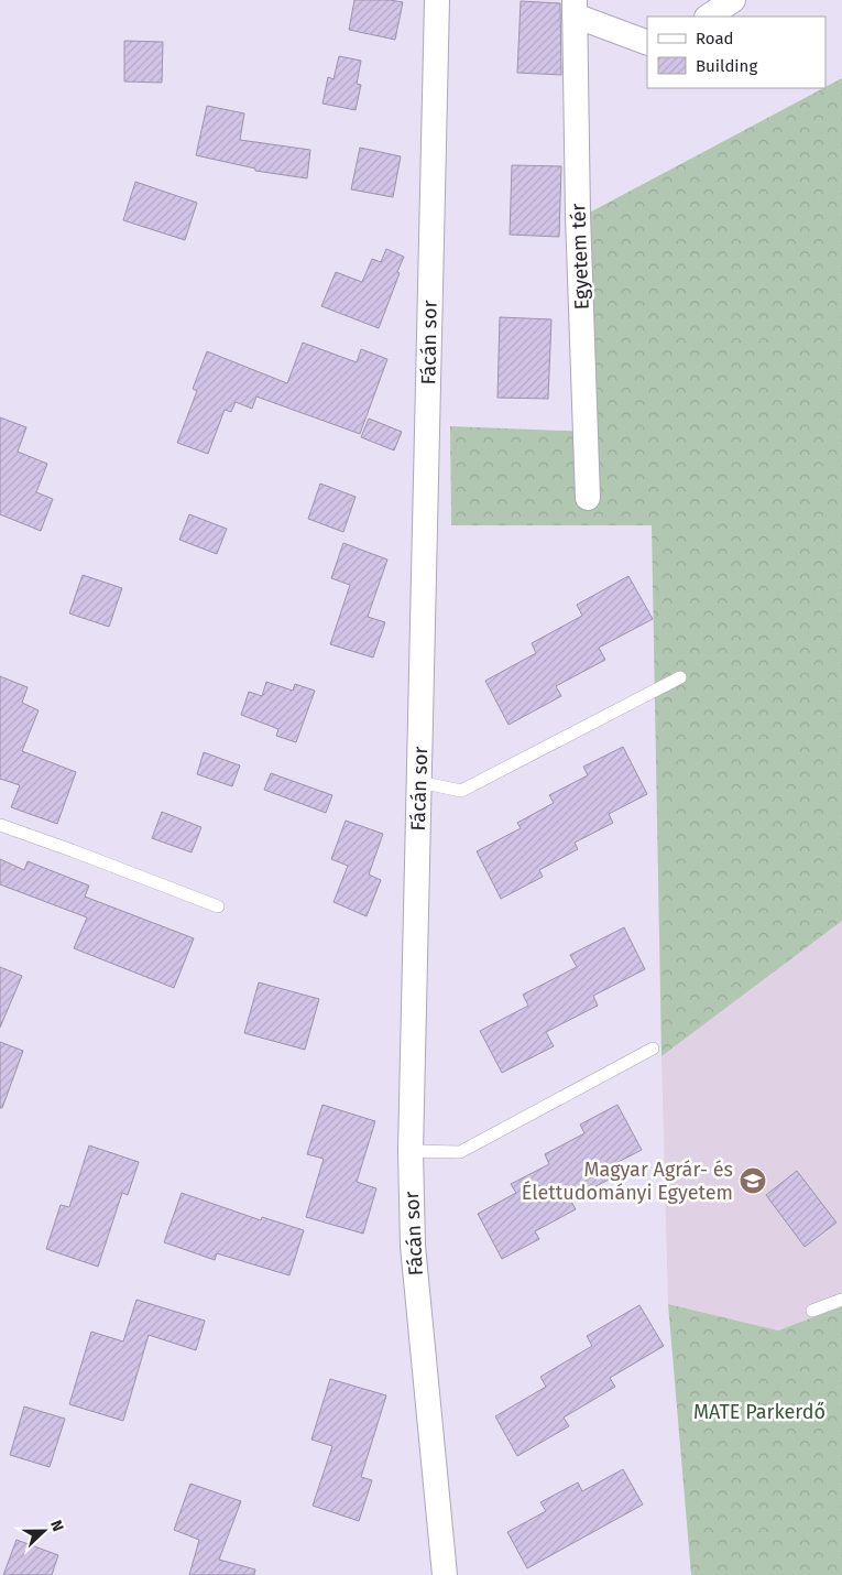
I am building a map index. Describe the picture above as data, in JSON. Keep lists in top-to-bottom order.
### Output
{
  "streets": {
    "street": ["Egyetem tér", "Fácán sor"]
  },
  "parks": ["MATE Parkerdő"],
  "places": {
    "school or university": ["Magyar Agrár- és Élettudományi Egyetem"]
  },
  "legend": ["Road", "Building"],
  "north": "right"
}
